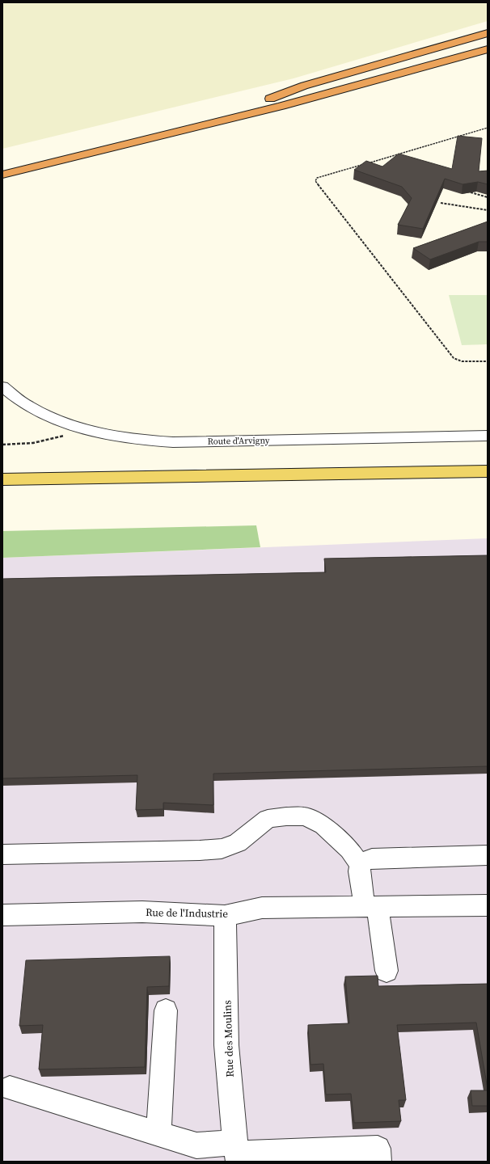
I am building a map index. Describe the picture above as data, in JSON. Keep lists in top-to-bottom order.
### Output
{
  "streets": {
    "street": ["Route d'Arvigny", "Rue de l'Industrie", "Rue des Moulins"]
  },
  "crossings": [
    ["Rue de l'Industrie", "Rue des Moulins"]
  ]
}
